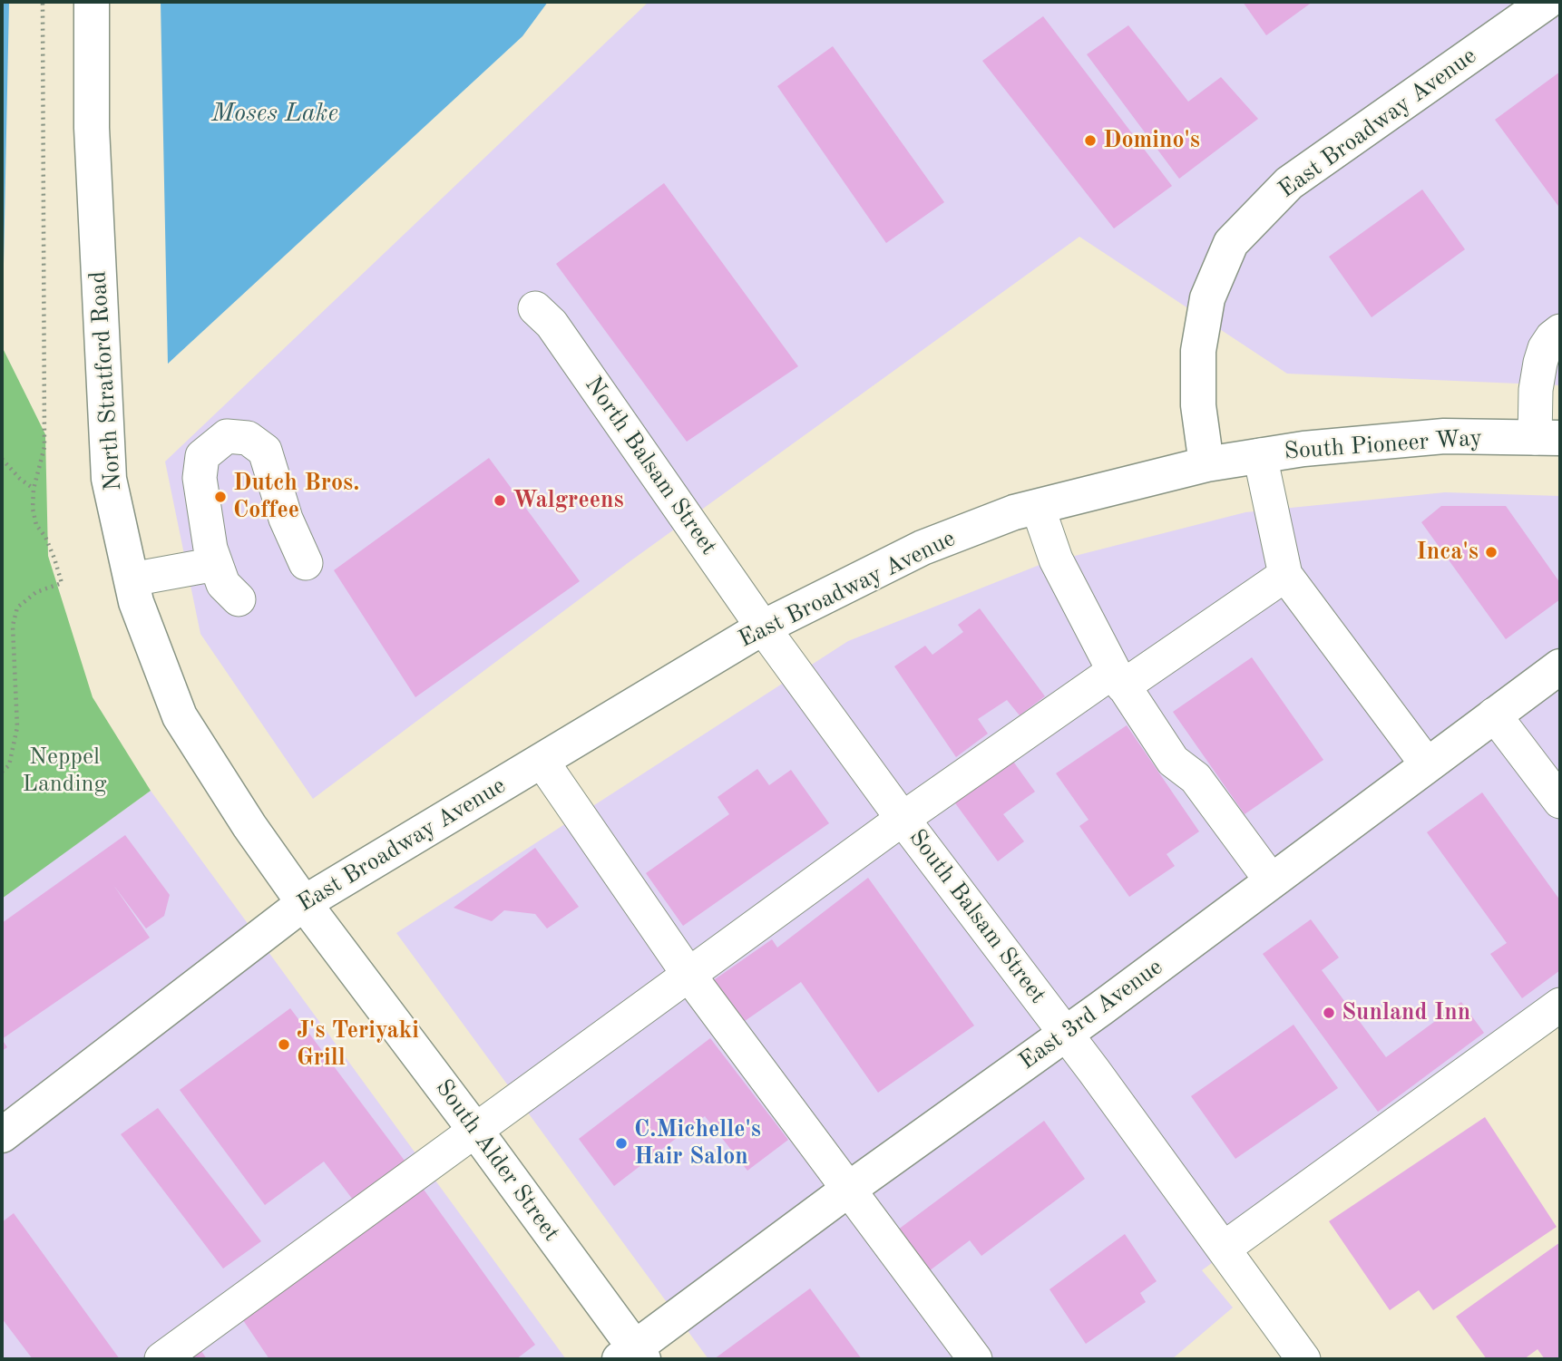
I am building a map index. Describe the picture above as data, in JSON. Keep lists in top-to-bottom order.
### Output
{
  "streets": {
    "main road": [
      "East Broadway Avenue",
      "North Stratford Road",
      "South Pioneer Way",
      "East 3rd Avenue",
      "South Alder Street"
    ],
    "street": ["North Balsam Street", "South Balsam Street"]
  },
  "crossings": [
    ["East Broadway Avenue", "North Stratford Road"],
    ["East Broadway Avenue", "South Pioneer Way"],
    ["East Broadway Avenue", "North Balsam Street"],
    ["East Broadway Avenue", "South Balsam Street"],
    ["East Broadway Avenue", "South Alder Street"],
    ["North Stratford Road", "South Alder Street"],
    ["North Balsam Street", "South Balsam Street"],
    ["South Balsam Street", "East 3rd Avenue"],
    ["East 3rd Avenue", "South Alder Street"]
  ],
  "water": ["Moses Lake"],
  "parks": ["Neppel Landing"],
  "places": [
    "Domino's",
    "Dutch Bros. Coffee",
    "Walgreens",
    "Inca's",
    "Sunland Inn",
    "J's Teriyaki Grill",
    "C.Michelle's Hair Salon"
  ]
}
